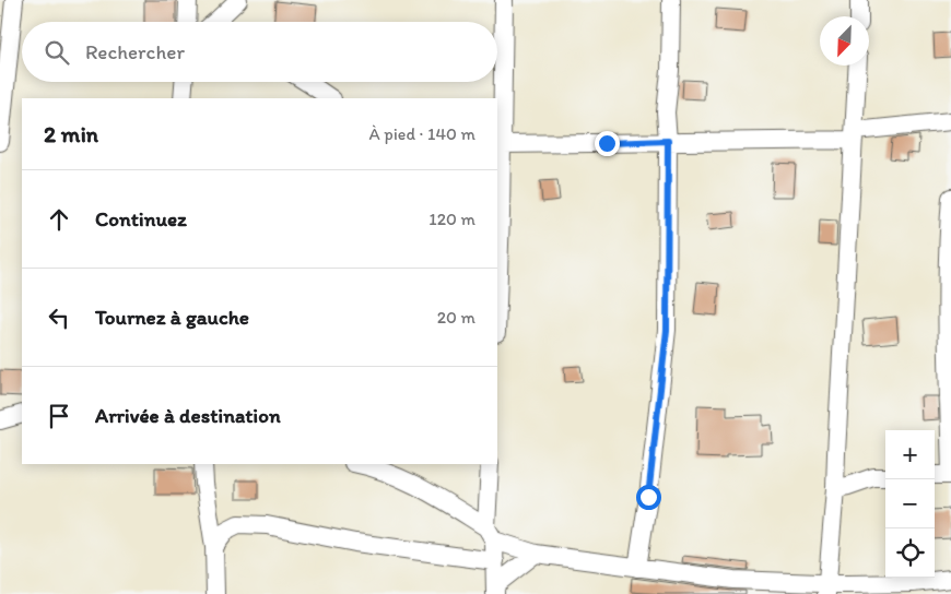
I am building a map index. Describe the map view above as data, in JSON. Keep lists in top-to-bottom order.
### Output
{
  "north": "bottom left",
  "page": {
    "search": "Rechercher",
    "heading": ["2 min", "À pied · 140 m"],
    "list": [
      ["Continuez", "120 m"],
      ["Tournez à gauche", "20 m"],
      "Arrivée à destination"
    ],
    "map_buttons": ["+", "−"]
  }
}
